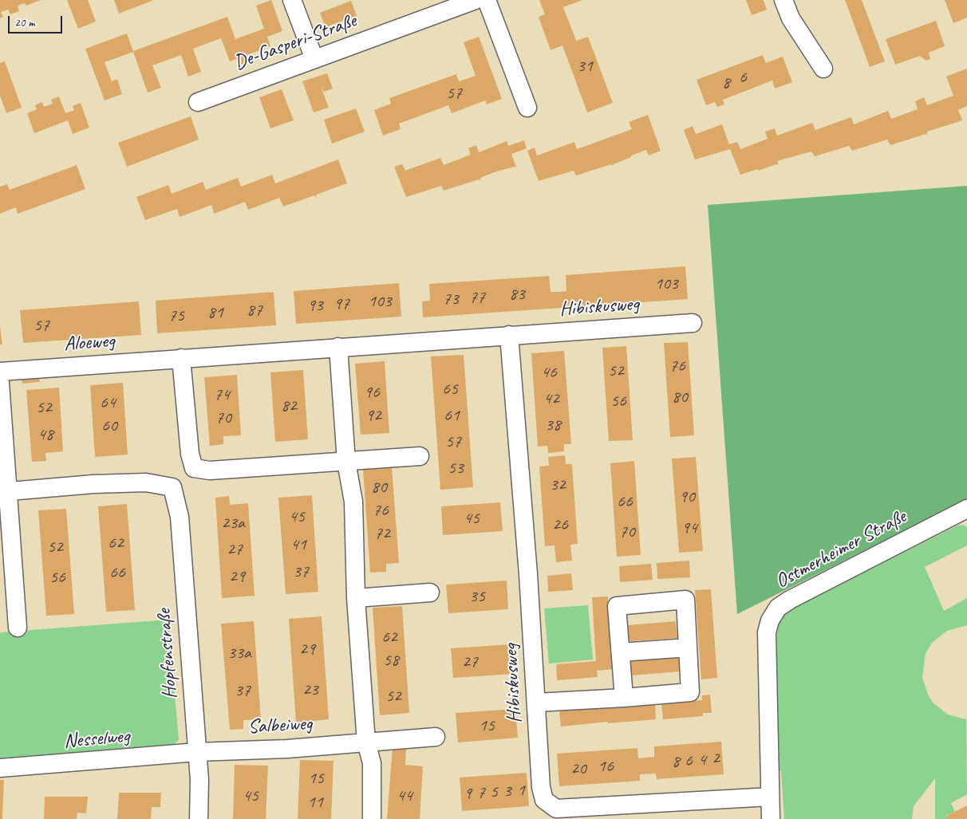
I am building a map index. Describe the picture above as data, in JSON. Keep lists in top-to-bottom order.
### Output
{
  "streets": {
    "street": [
      "De-Gasperi-Straße",
      "Hibiskusweg",
      "Aloeweg",
      "Ostmerheimer Straße",
      "Hopfenstraße",
      "Salbeiweg",
      "Nesselweg"
    ]
  },
  "crossings": [
    ["Hibiskusweg", "Aloeweg"],
    ["Hibiskusweg", "Ostmerheimer Straße"],
    ["Hopfenstraße", "Salbeiweg"],
    ["Hopfenstraße", "Nesselweg"],
    ["Salbeiweg", "Nesselweg"]
  ],
  "house_numbers": [
    "31",
    "6",
    "8",
    "57",
    "103",
    "83",
    "77",
    "73",
    "103",
    "97",
    "93",
    "87",
    "81",
    "75",
    "57",
    "76",
    "52",
    "46",
    "65",
    "96",
    "74",
    "80",
    "42",
    "56",
    "64",
    "82",
    "52",
    "92",
    "61",
    "70",
    "38",
    "60",
    "48",
    "57",
    "53",
    "32",
    "80",
    "90",
    "66",
    "76",
    "45",
    "45",
    "23a",
    "26",
    "94",
    "70",
    "72",
    "62",
    "41",
    "52",
    "27",
    "37",
    "66",
    "29",
    "56",
    "35",
    "62",
    "29",
    "33a",
    "58",
    "27",
    "23",
    "37",
    "52",
    "15",
    "2",
    "4",
    "6",
    "8",
    "16",
    "20",
    "15",
    "1",
    "3",
    "5",
    "7",
    "9",
    "45",
    "44",
    "11"
  ],
  "scale_bar": "20 m"
}
